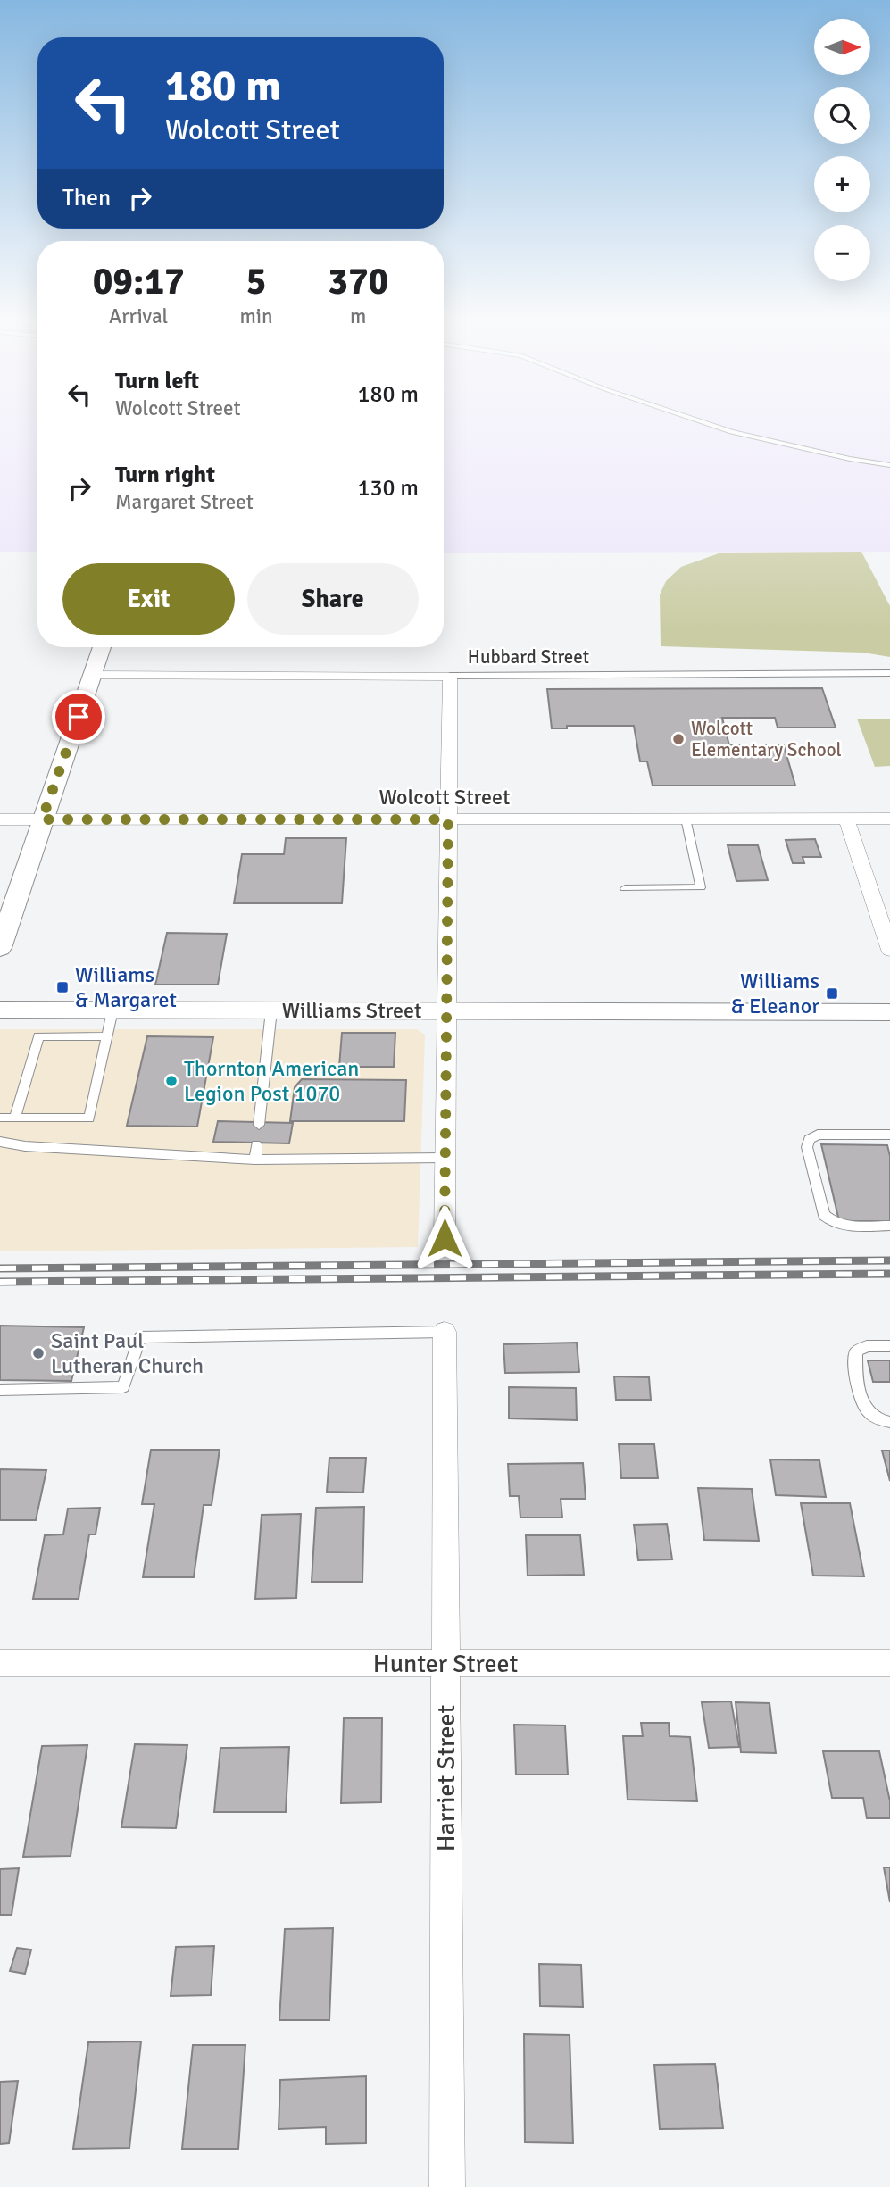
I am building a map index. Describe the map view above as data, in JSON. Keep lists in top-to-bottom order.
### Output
{
  "streets": {
    "street": [
      "Hubbard Street",
      "Wolcott Street",
      "Williams Street",
      "Hunter Street",
      "Harriet Street"
    ]
  },
  "crossings": [
    ["Hunter Street", "Harriet Street"]
  ],
  "places": {
    "other": ["Wolcott Elementary School", "Thornton American Legion Post 1070", "Saint Paul Lutheran Church"],
    "transit": ["Williams & Margaret", "Williams & Eleanor"]
  },
  "north": "right",
  "page": {
    "map_buttons": ["+", "−"],
    "turn": ["180 m", "Wolcott Street"],
    "then": "Then",
    "eta": [
      "09:17",
      "Arrival",
      "5",
      "min",
      "370",
      "m"
    ],
    "list": [
      {
        "name": "Turn left",
        "note": "Wolcott Street",
        "value": "180 m"
      },
      {
        "name": "Turn right",
        "note": "Margaret Street",
        "value": "130 m"
      }
    ],
    "buttons": ["Exit", "Share"]
  }
}
